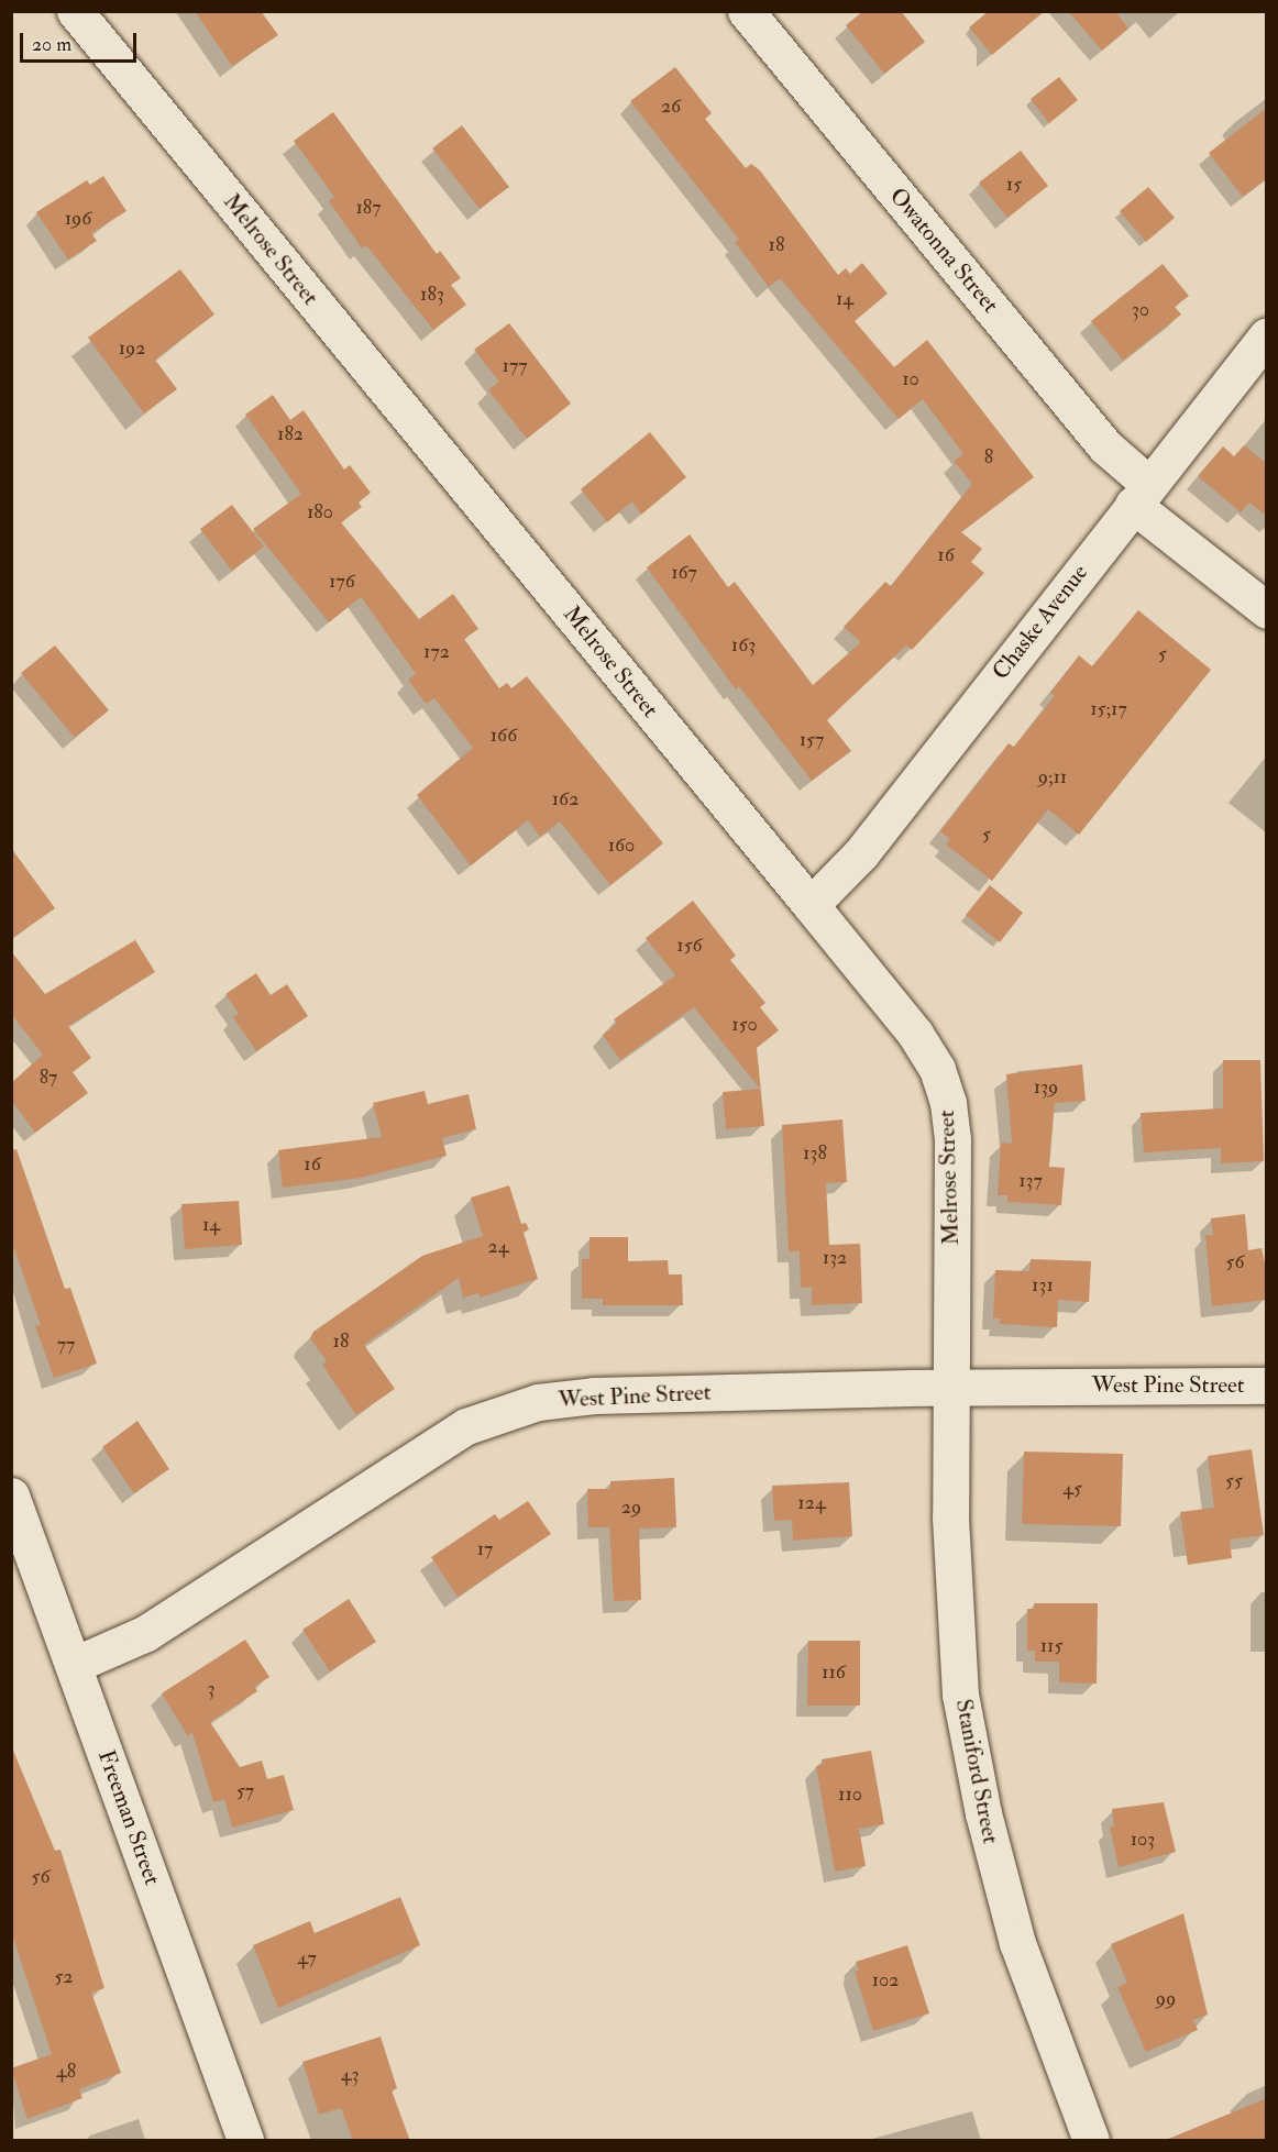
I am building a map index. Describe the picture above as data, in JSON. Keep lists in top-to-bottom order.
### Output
{
  "streets": {
    "street": [
      "Melrose Street",
      "Owatonna Street",
      "Chaske Avenue",
      "West Pine Street",
      "Staniford Street",
      "Freeman Street"
    ]
  },
  "crossings": [
    ["Melrose Street", "Chaske Avenue"],
    ["Melrose Street", "West Pine Street"],
    ["Melrose Street", "Staniford Street"],
    ["Owatonna Street", "Chaske Avenue"],
    ["West Pine Street", "Staniford Street"],
    ["West Pine Street", "Freeman Street"]
  ],
  "house_numbers": [
    "26",
    "15",
    "187",
    "196",
    "18",
    "183",
    "14",
    "30",
    "192",
    "177",
    "10",
    "182",
    "8",
    "180",
    "16",
    "167",
    "176",
    "163",
    "172",
    "5",
    "15;17",
    "166",
    "157",
    "9;11",
    "162",
    "5",
    "160",
    "156",
    "150",
    "87",
    "139",
    "138",
    "16",
    "137",
    "14",
    "24",
    "132",
    "56",
    "131",
    "18",
    "77",
    "55",
    "45",
    "124",
    "29",
    "17",
    "115",
    "116",
    "3",
    "57",
    "110",
    "103",
    "56",
    "47",
    "52",
    "102",
    "99",
    "48",
    "43"
  ],
  "scale_bar": "20 m"
}
